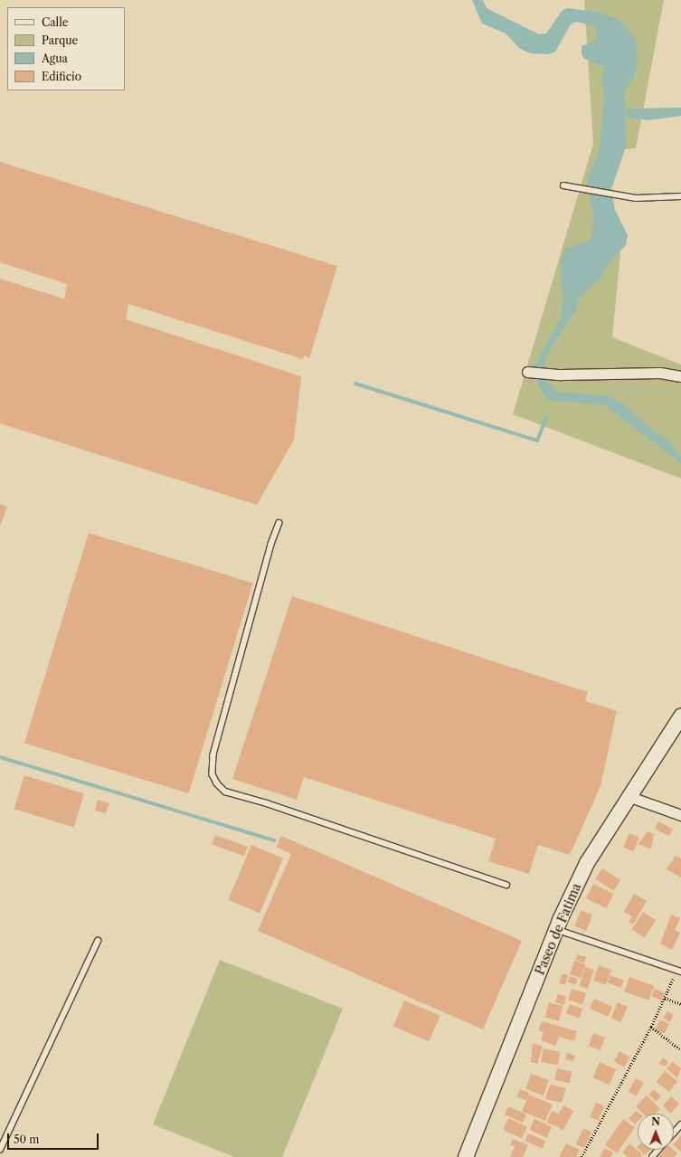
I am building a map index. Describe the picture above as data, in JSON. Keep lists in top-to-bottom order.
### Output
{
  "streets": {
    "street": ["Paseo de Fatima"]
  },
  "legend": [
    "Calle",
    "Parque",
    "Agua",
    "Edificio"
  ],
  "scale_bar": "50 m",
  "north": "top"
}
